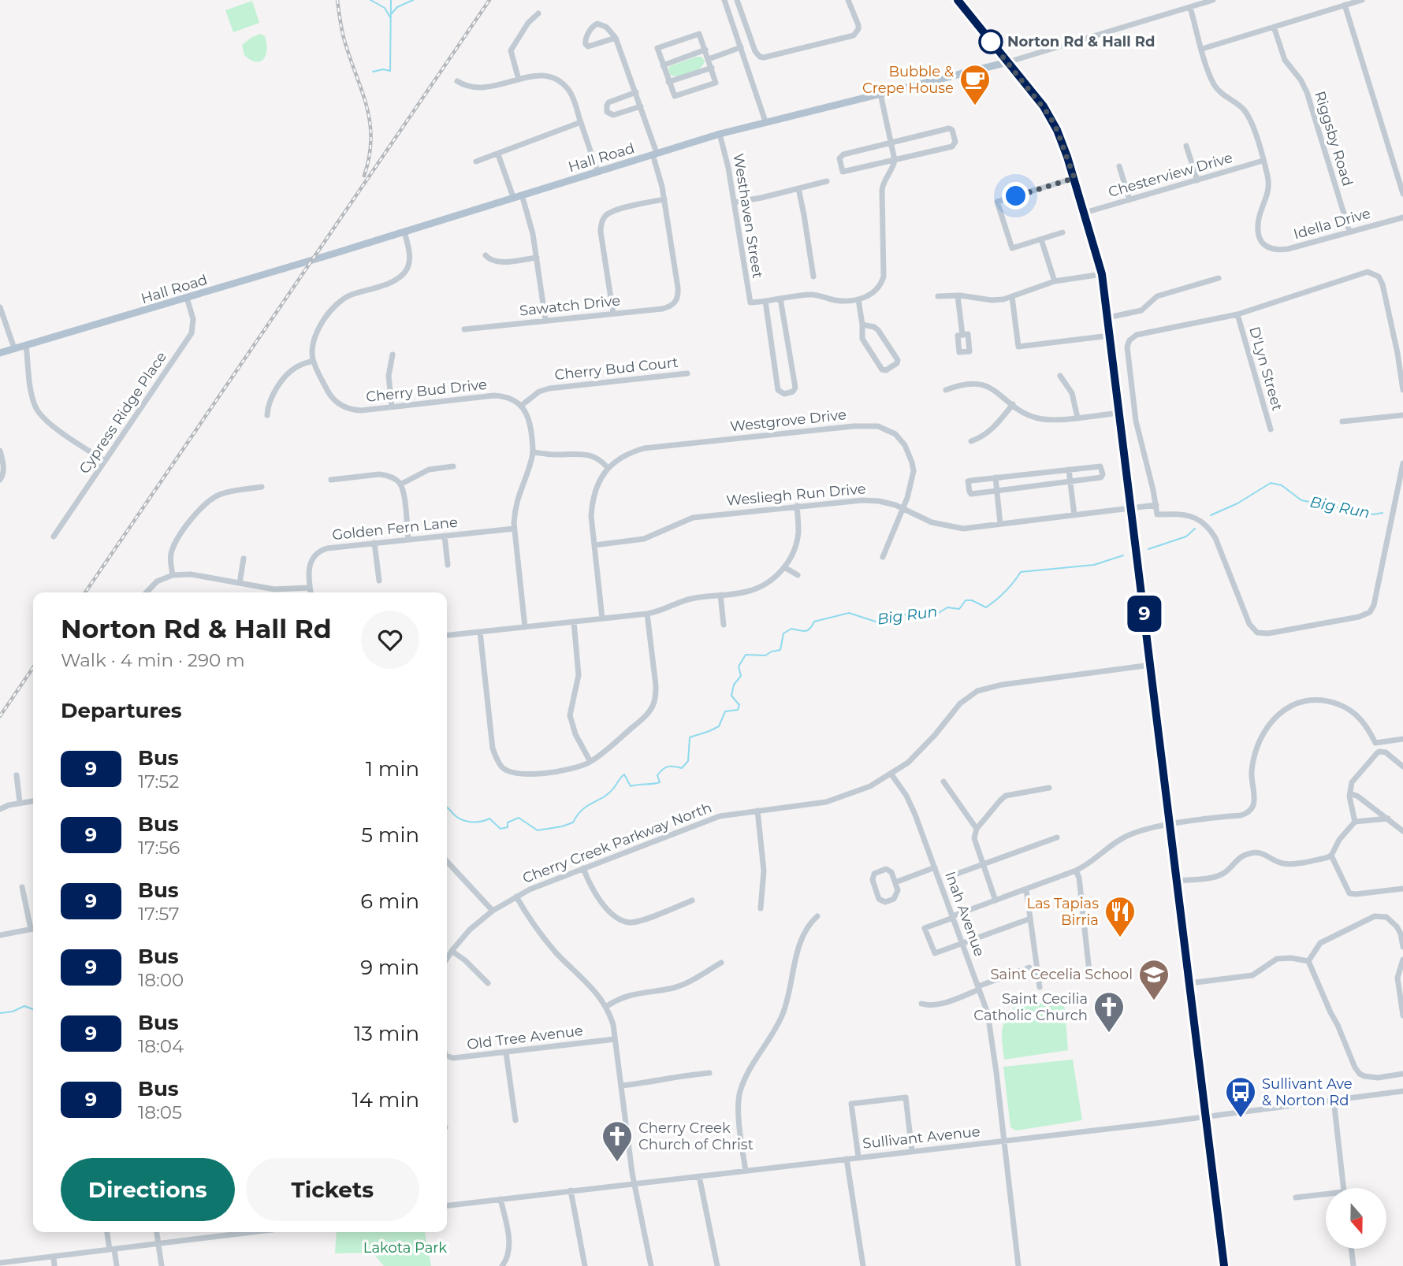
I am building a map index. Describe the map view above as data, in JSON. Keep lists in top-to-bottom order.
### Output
{
  "streets": {
    "main road": ["Hall Road"],
    "street": [
      "Riggsby Road",
      "Chesterview Drive",
      "Westhaven Street",
      "Idella Drive",
      "Sawatch Drive",
      "Cherry Bud Court",
      "D'Lyn Street",
      "Cherry Bud Drive",
      "Cypress Ridge Place",
      "Westgrove Drive",
      "Wesliegh Run Drive",
      "Golden Fern Lane",
      "Cherry Creek Parkway North",
      "Inah Avenue",
      "Old Tree Avenue",
      "Sullivant Avenue"
    ]
  },
  "crossings": [
    ["Riggsby Road", "Idella Drive"],
    ["Hall Road", "Westhaven Street"],
    ["Hall Road", "Cypress Ridge Place"],
    ["Chesterview Drive", "Idella Drive"],
    ["Cherry Bud Court", "Cherry Bud Drive"],
    ["Westgrove Drive", "Wesliegh Run Drive"],
    ["Cherry Creek Parkway North", "Inah Avenue"],
    ["Inah Avenue", "Sullivant Avenue"]
  ],
  "water": ["Big Run"],
  "parks": ["Lakota Park"],
  "places": {
    "other": ["Norton Rd & Hall Rd"],
    "cafe": ["Bubble & Crepe House"],
    "restaurant": ["Las Tapias Birria"],
    "school or university": ["Saint Cecelia School"],
    "church": ["Saint Cecilia Catholic Church", "Cherry Creek Church of Christ"],
    "bus stop": ["Sullivant Ave & Norton Rd"]
  },
  "lines": ["bus line 9"],
  "north": "bottom",
  "page": {
    "on_map": "9",
    "heading": [
      ["Norton Rd & Hall Rd", "Walk · 4 min · 290 m"],
      "Departures"
    ],
    "list": [
      {
        "mark": "9",
        "name": "Bus",
        "note": "17:52",
        "value": "1 min"
      },
      {
        "mark": "9",
        "name": "Bus",
        "note": "17:56",
        "value": "5 min"
      },
      {
        "mark": "9",
        "name": "Bus",
        "note": "17:57",
        "value": "6 min"
      },
      {
        "mark": "9",
        "name": "Bus",
        "note": "18:00",
        "value": "9 min"
      },
      {
        "mark": "9",
        "name": "Bus",
        "note": "18:04",
        "value": "13 min"
      },
      {
        "mark": "9",
        "name": "Bus",
        "note": "18:05",
        "value": "14 min"
      }
    ],
    "buttons": ["Directions", "Tickets"]
  }
}
